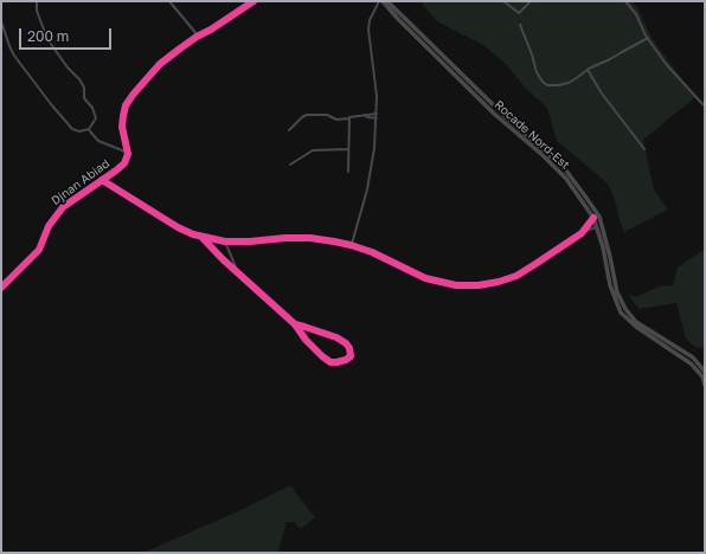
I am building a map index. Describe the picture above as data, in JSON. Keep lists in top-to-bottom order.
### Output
{
  "streets": {
    "highway": ["Rocade Nord-Est"],
    "street": ["Djnan Abiad"]
  },
  "scale_bar": "200 m"
}
